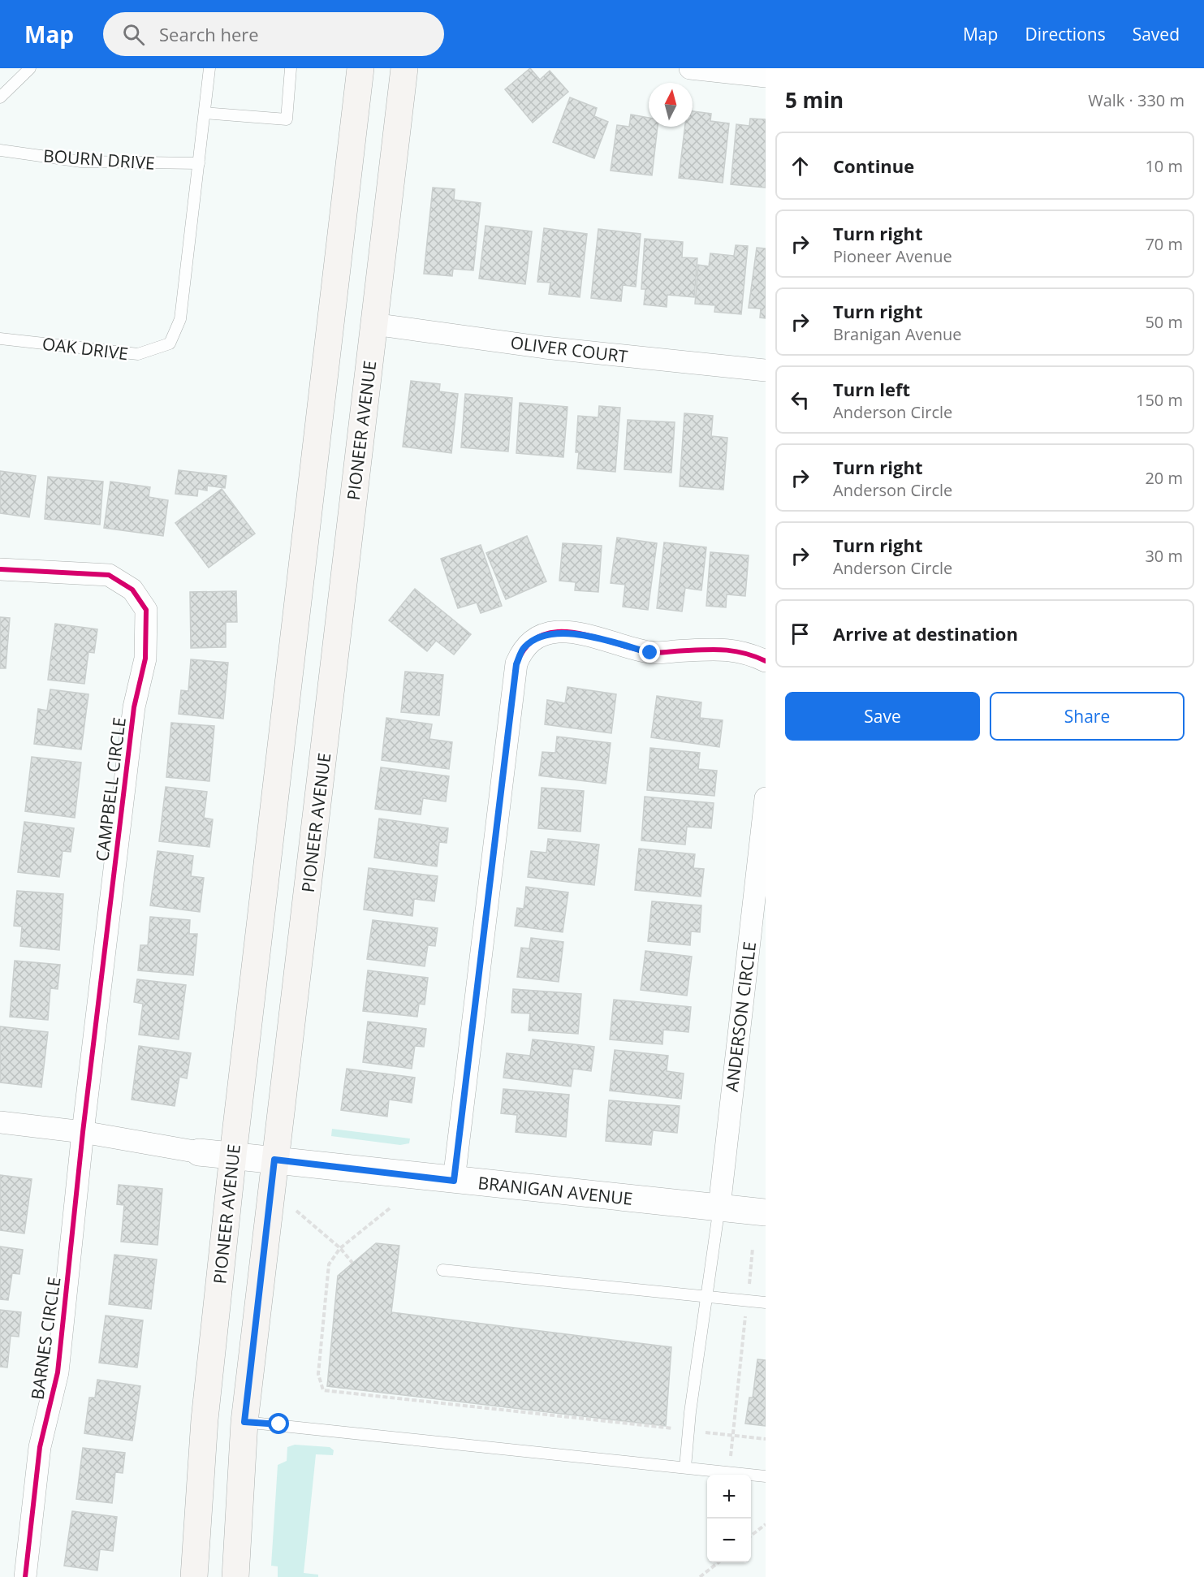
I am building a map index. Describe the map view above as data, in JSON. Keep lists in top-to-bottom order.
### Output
{
  "streets": {
    "main road": ["PIONEER AVENUE"],
    "street": [
      "OLIVER COURT",
      "CAMPBELL CIRCLE",
      "ANDERSON CIRCLE",
      "BRANIGAN AVENUE",
      "BARNES CIRCLE"
    ],
    "lane": ["BOURN DRIVE", "OAK DRIVE"]
  },
  "crossings": [
    ["BOURN DRIVE", "OAK DRIVE"],
    ["OLIVER COURT", "PIONEER AVENUE"],
    ["PIONEER AVENUE", "BRANIGAN AVENUE"],
    ["CAMPBELL CIRCLE", "BARNES CIRCLE"],
    ["ANDERSON CIRCLE", "BRANIGAN AVENUE"]
  ],
  "north": "top",
  "page": {
    "header": "Map",
    "search": "Search here",
    "nav": ["Map", "Directions", "Saved"],
    "heading": ["5 min", "Walk · 330 m"],
    "list": [
      ["Continue", "10 m"],
      ["Turn right", "Pioneer Avenue", "70 m"],
      ["Turn right", "Branigan Avenue", "50 m"],
      ["Turn left", "Anderson Circle", "150 m"],
      ["Turn right", "Anderson Circle", "20 m"],
      ["Turn right", "Anderson Circle", "30 m"],
      "Arrive at destination"
    ],
    "buttons": ["Save", "Share"],
    "map_buttons": ["+", "−"]
  }
}
